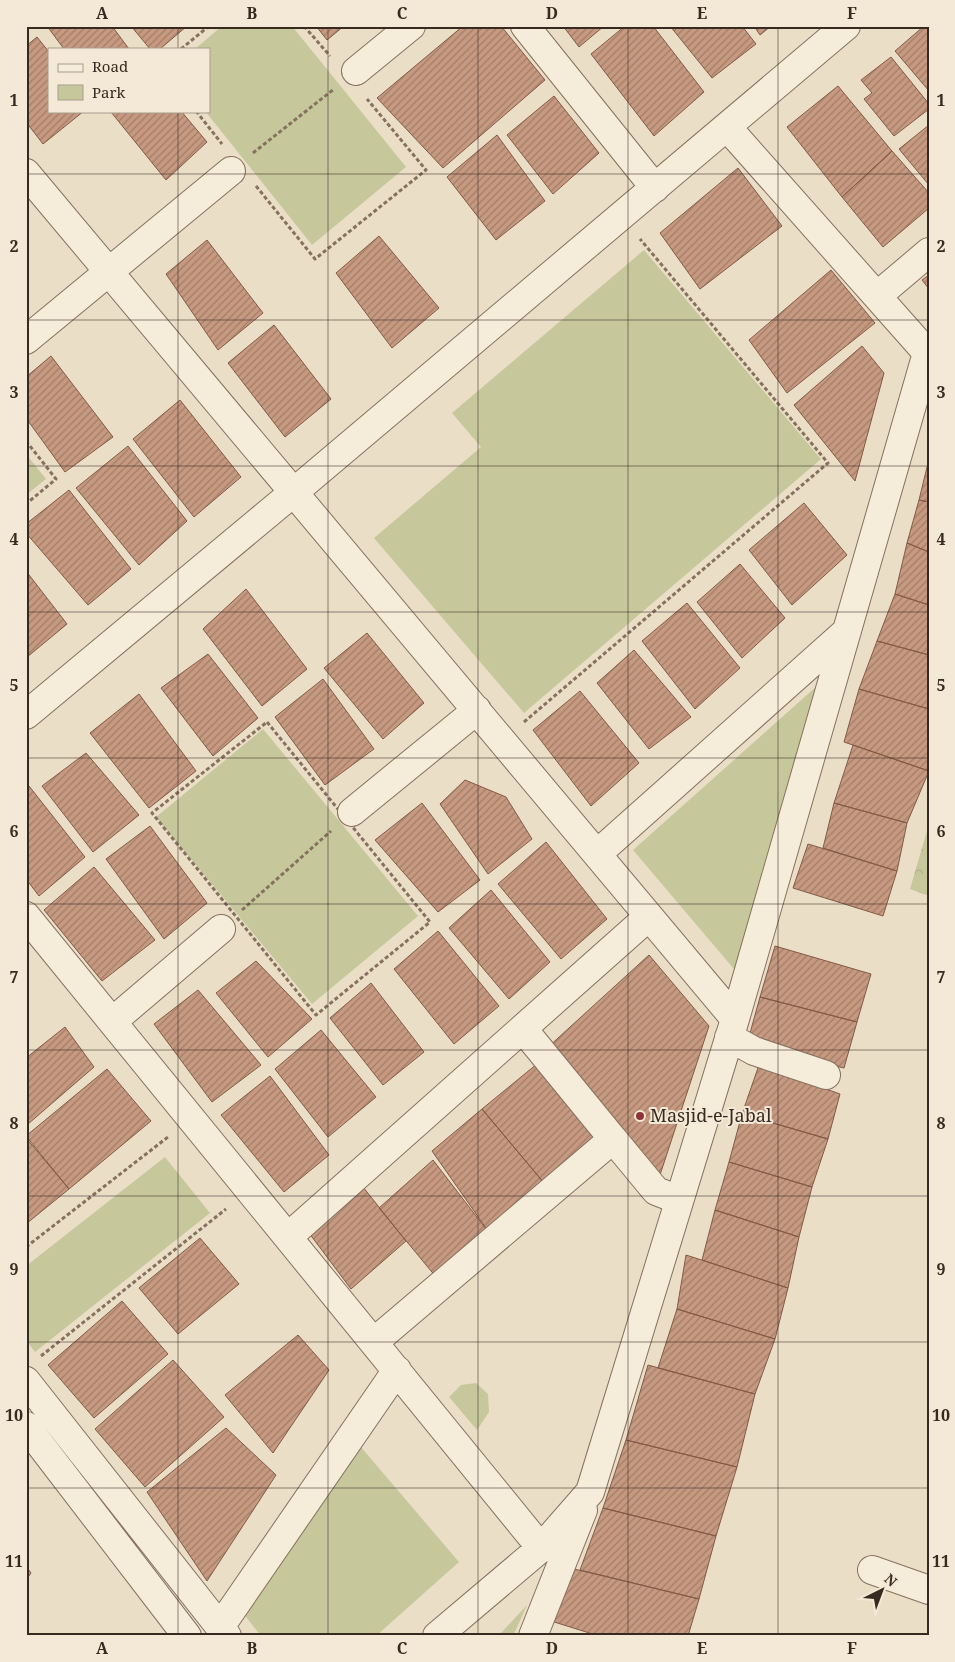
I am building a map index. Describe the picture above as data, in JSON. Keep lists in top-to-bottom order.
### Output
{
  "places": ["Masjid-e-Jabal"],
  "legend": ["Road", "Park"],
  "north": "top right",
  "grid": {
    "columns": [
      "A",
      "B",
      "C",
      "D",
      "E",
      "F"
    ],
    "rows": [
      "1",
      "2",
      "3",
      "4",
      "5",
      "6",
      "7",
      "8",
      "9",
      "10",
      "11"
    ]
  }
}
